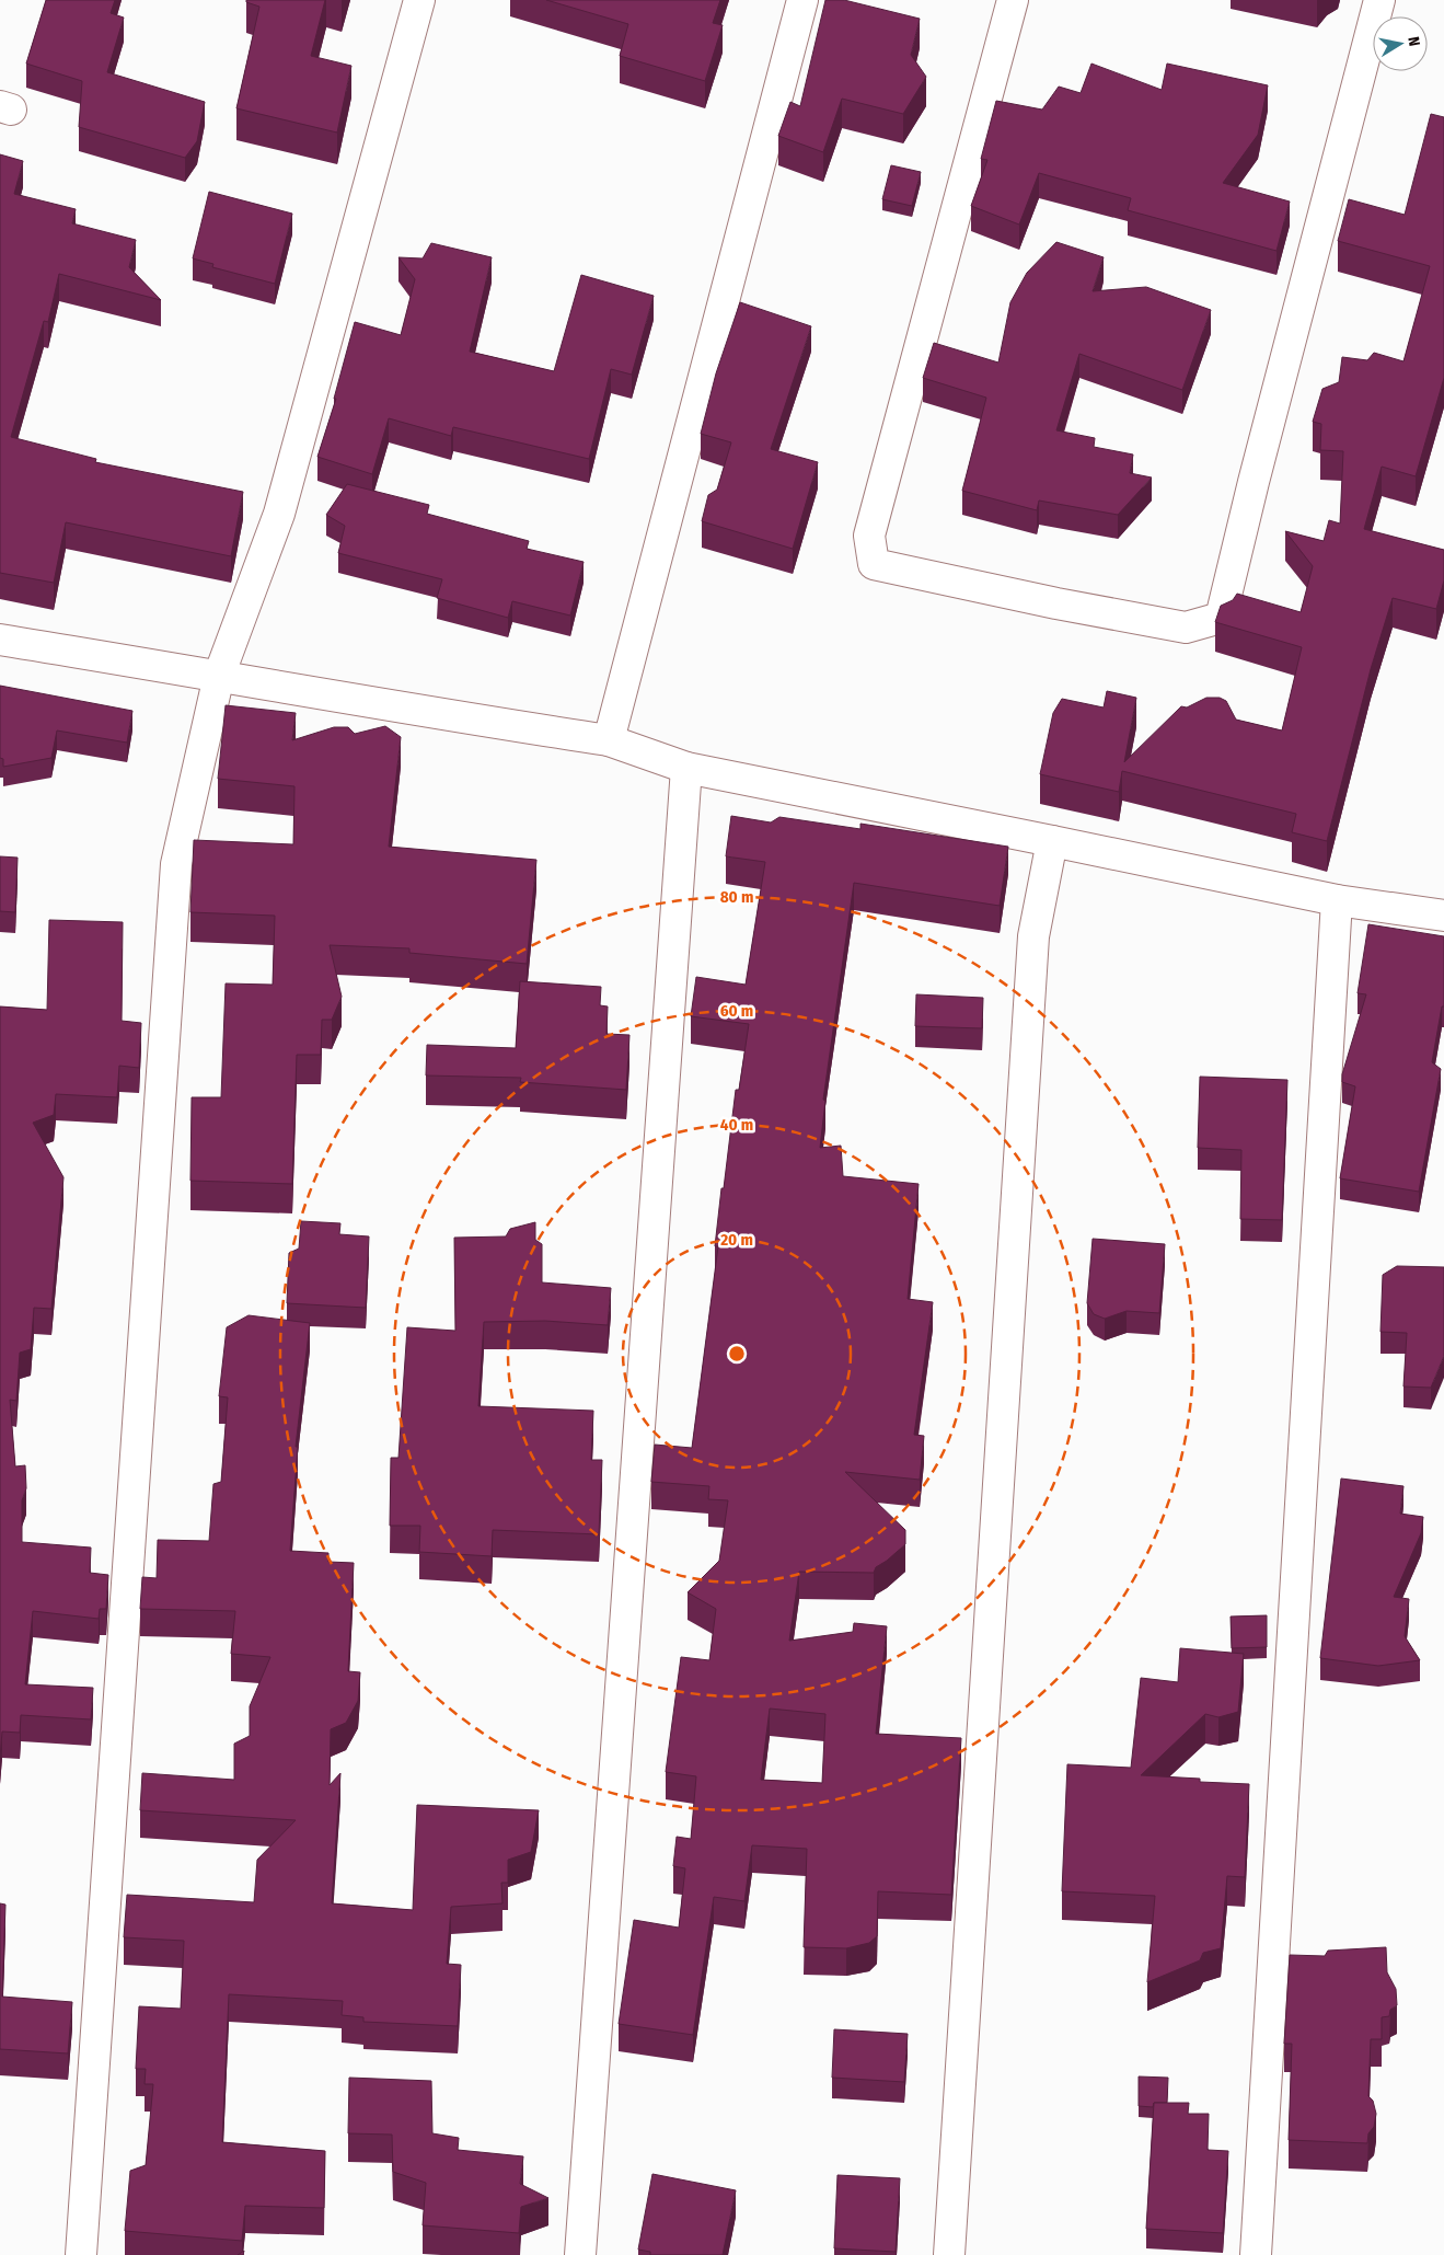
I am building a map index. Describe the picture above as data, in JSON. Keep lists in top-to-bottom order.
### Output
{
  "north": "right",
  "rings": [
    "80 m",
    "60 m",
    "40 m",
    "20 m"
  ]
}
